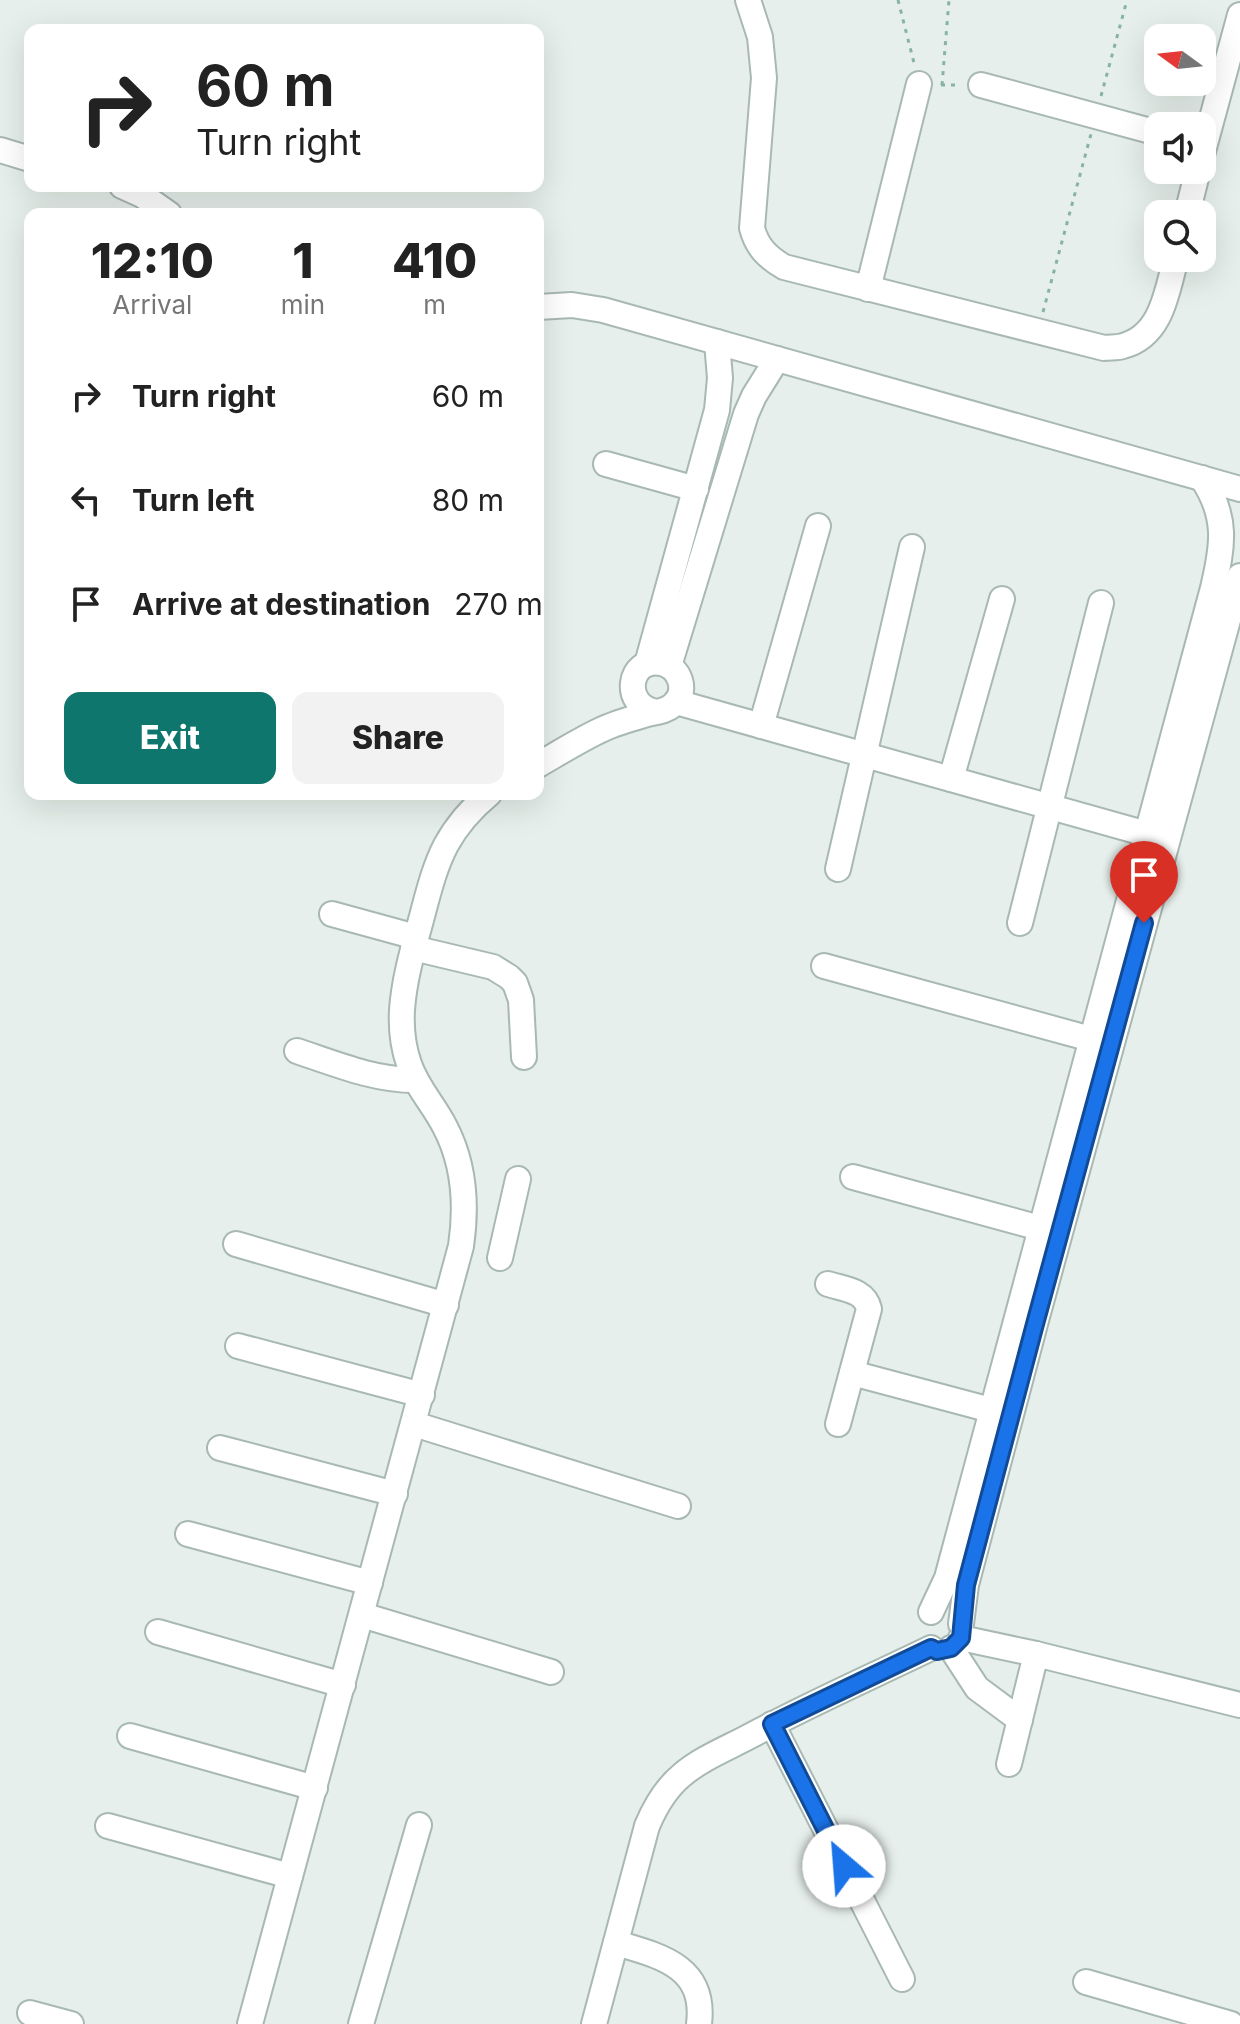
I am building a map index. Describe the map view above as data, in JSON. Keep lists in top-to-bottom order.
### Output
{
  "north": "left",
  "page": {
    "turn": ["60 m", "Turn right"],
    "eta": [
      "12:10",
      "Arrival",
      "1",
      "min",
      "410",
      "m"
    ],
    "list": [
      {
        "name": "Turn right",
        "value": "60 m"
      },
      {
        "name": "Turn left",
        "value": "80 m"
      },
      {
        "name": "Arrive at destination",
        "value": "270 m"
      }
    ],
    "buttons": ["Exit", "Share"]
  }
}
